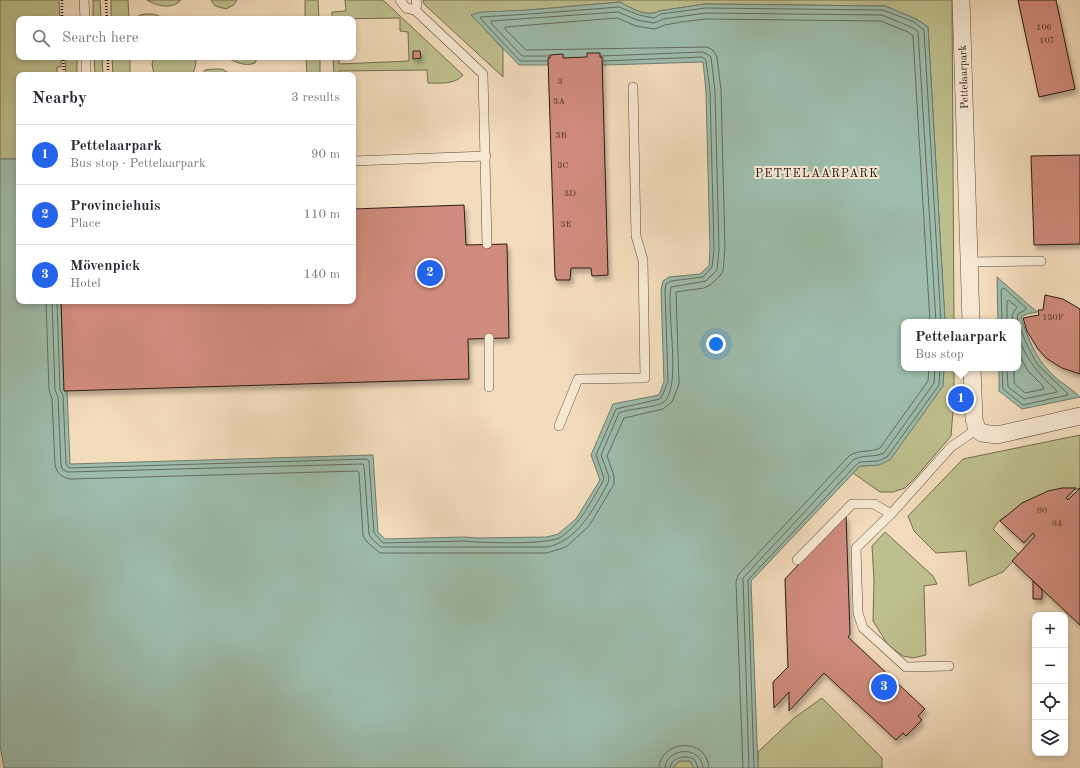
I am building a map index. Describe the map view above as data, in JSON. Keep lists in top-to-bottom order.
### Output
{
  "streets": {
    "street": ["Pettelaarpark"]
  },
  "districts": ["PETTELAARPARK"],
  "house_numbers": [
    "106",
    "107",
    "3",
    "3A",
    "3B",
    "3C",
    "3D",
    "3E",
    "130F",
    "80",
    "84"
  ],
  "page": {
    "search": "Search here",
    "heading": ["Nearby", "3 results"],
    "list": [
      {
        "mark": "1",
        "name": "Pettelaarpark",
        "note": "Bus stop · Pettelaarpark",
        "value": "90 m"
      },
      {
        "mark": "2",
        "name": "Provinciehuis",
        "note": "Place",
        "value": "110 m"
      },
      {
        "mark": "3",
        "name": "Mövenpick",
        "note": "Hotel",
        "value": "140 m"
      }
    ],
    "pins": ["2", "1", "3"],
    "popup": ["Pettelaarpark", "Bus stop"],
    "map_buttons": ["+", "−"]
  }
}
